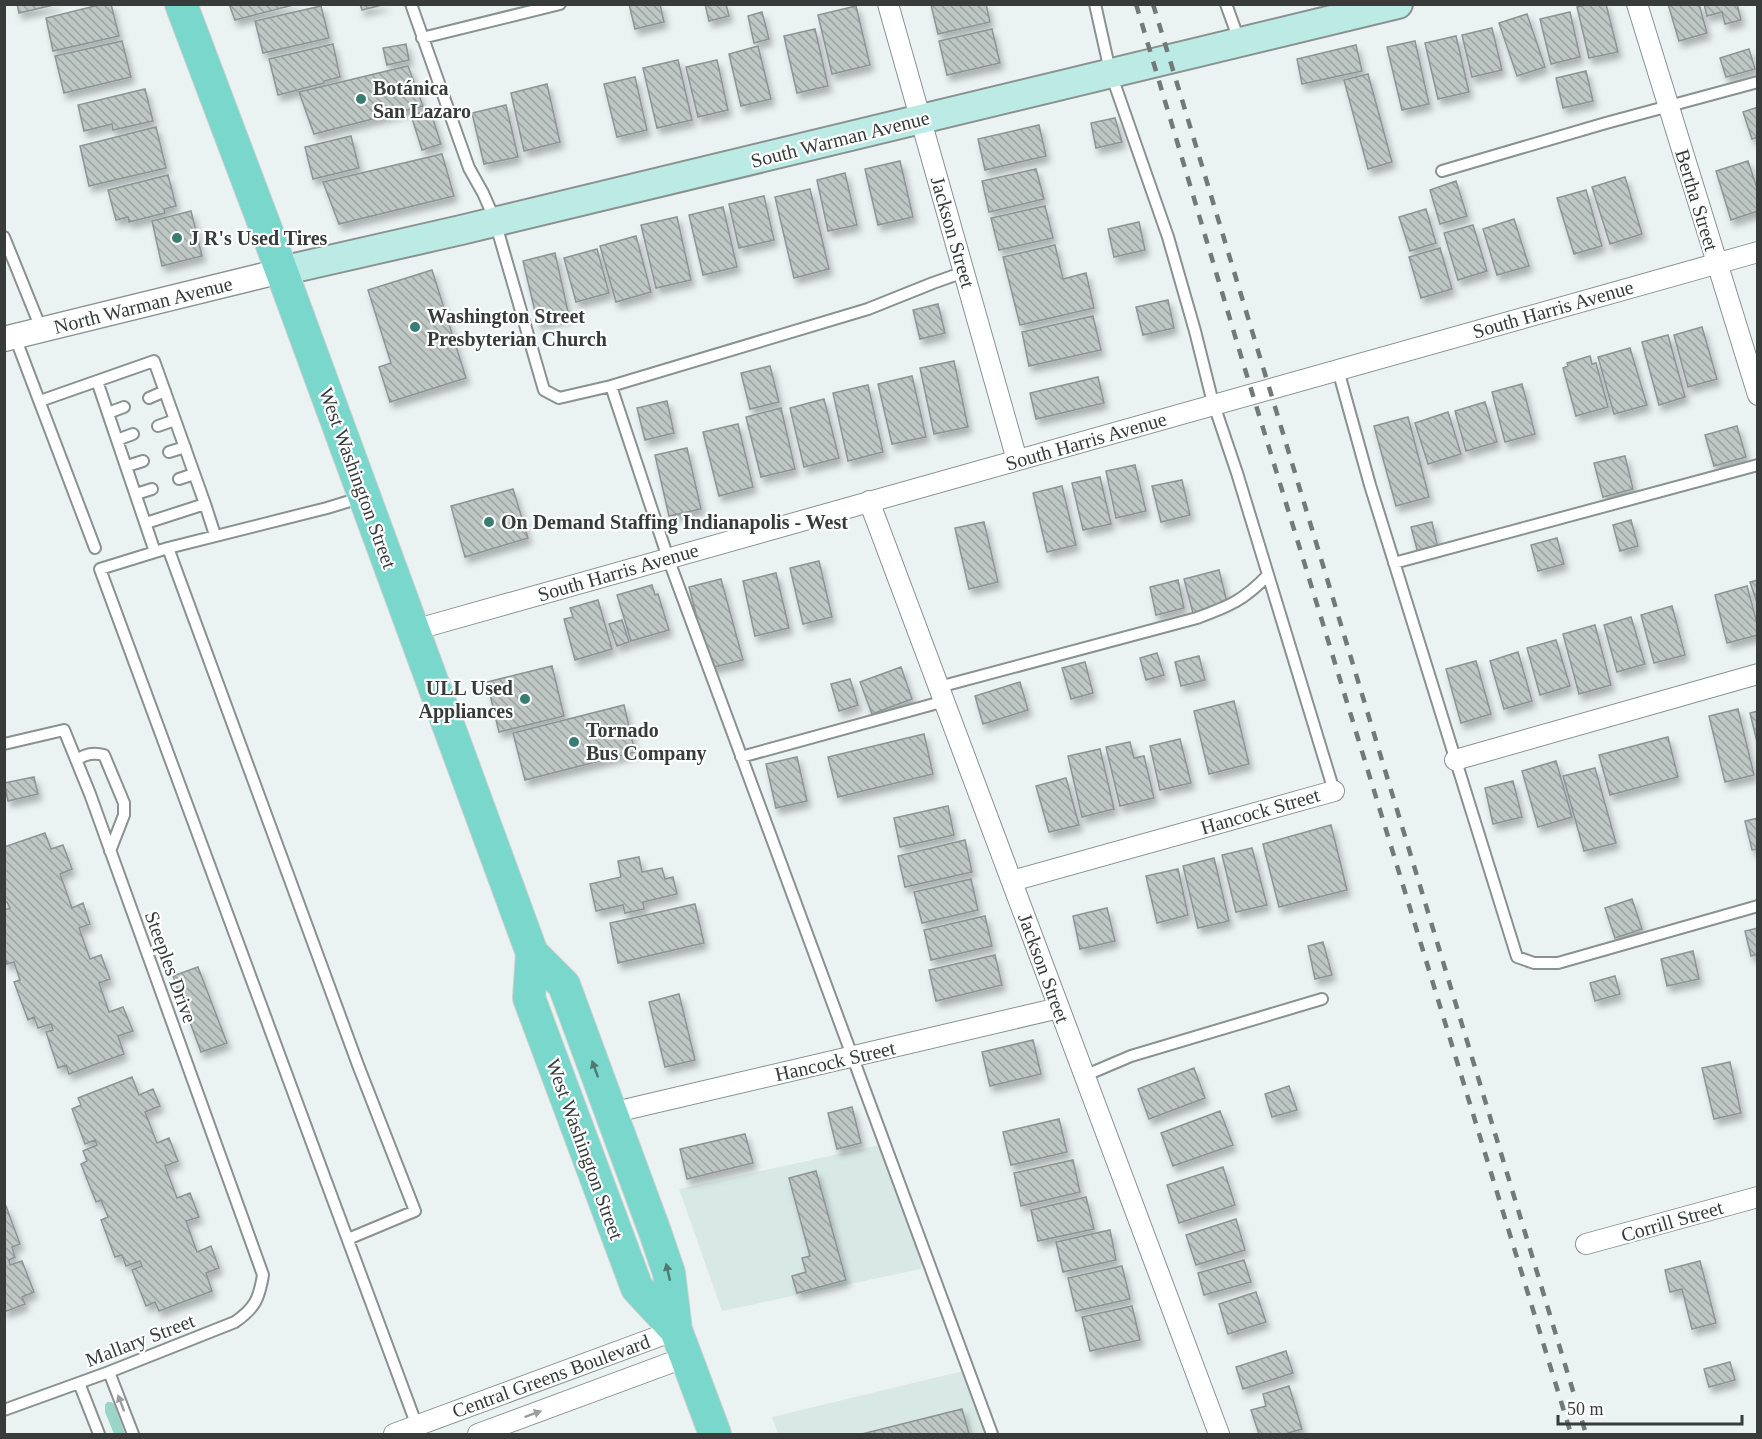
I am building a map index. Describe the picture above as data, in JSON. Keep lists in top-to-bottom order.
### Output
{
  "streets": {
    "main road": ["South Warman Avenue", "West Washington Street"],
    "street": [
      "Bertha Street",
      "Jackson Street",
      "North Warman Avenue",
      "South Harris Avenue",
      "Hancock Street",
      "Corrill Street",
      "Central Greens Boulevard"
    ],
    "lane": ["Steeples Drive", "Mallary Street"]
  },
  "crossings": [
    ["South Warman Avenue", "Jackson Street"],
    ["South Warman Avenue", "North Warman Avenue"],
    ["South Warman Avenue", "West Washington Street"],
    ["Bertha Street", "South Harris Avenue"],
    ["Jackson Street", "South Harris Avenue"],
    ["Jackson Street", "Hancock Street"],
    ["North Warman Avenue", "West Washington Street"],
    ["South Harris Avenue", "West Washington Street"],
    ["West Washington Street", "Hancock Street"],
    ["West Washington Street", "Central Greens Boulevard"],
    ["Steeples Drive", "Mallary Street"]
  ],
  "places": [
    "Botánica San Lazaro",
    "J R's Used Tires",
    "Washington Street Presbyterian Church",
    "On Demand Staffing Indianapolis - West",
    "ULL Used Appliances",
    "Tornado Bus Company"
  ],
  "scale_bar": "50 m"
}
